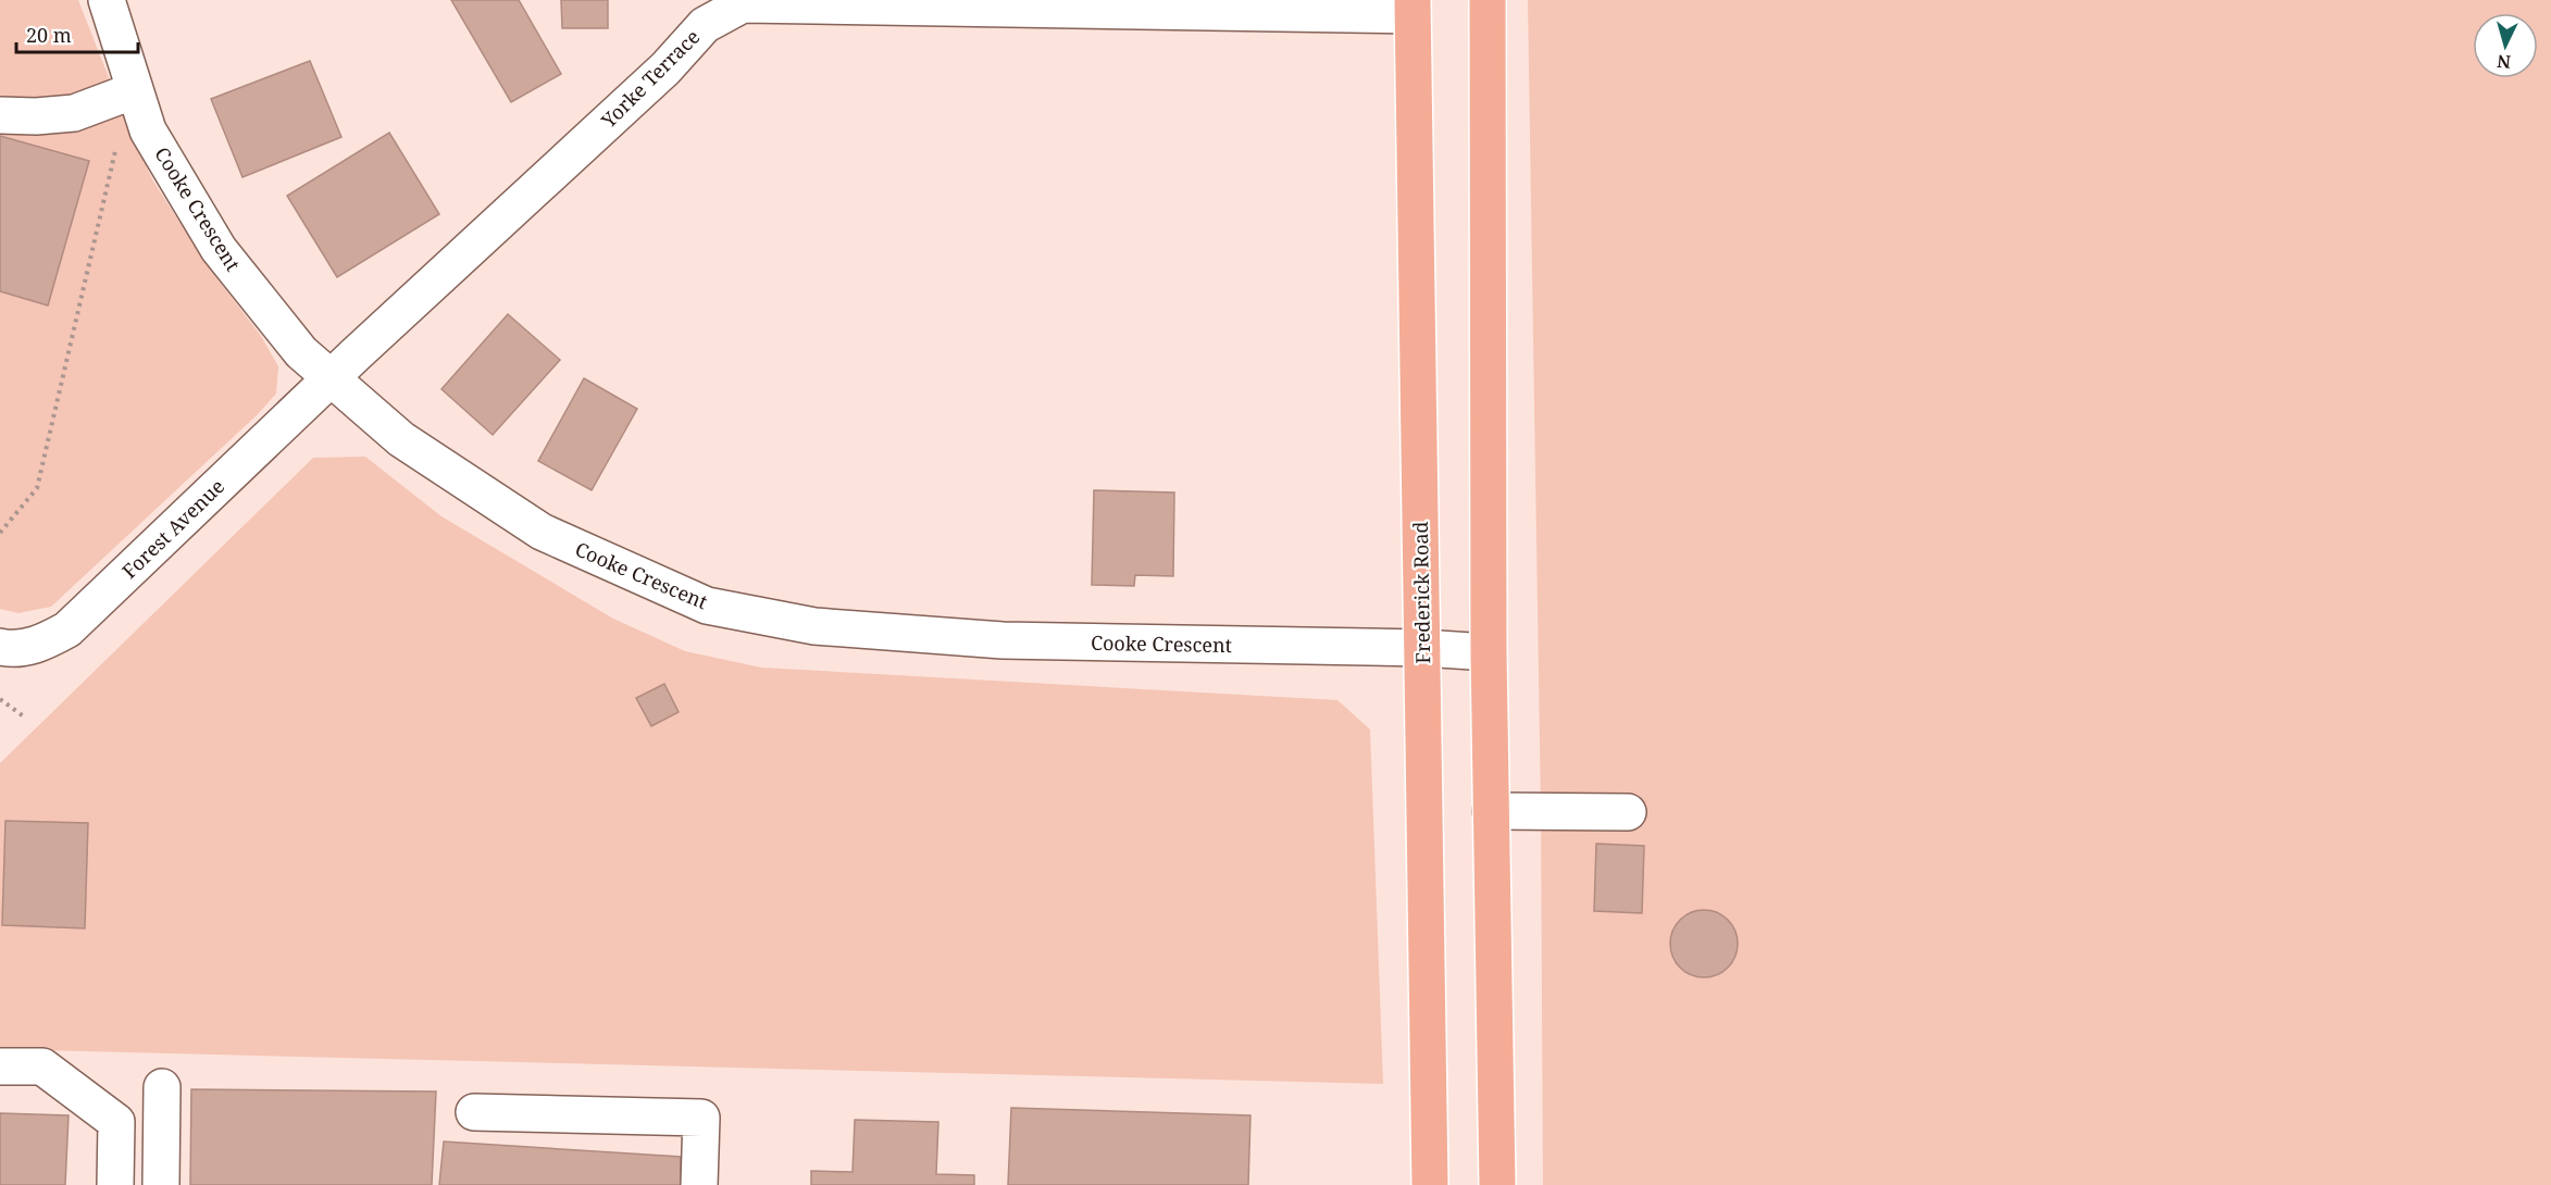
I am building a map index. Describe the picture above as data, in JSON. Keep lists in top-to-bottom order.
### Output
{
  "streets": {
    "main road": ["Frederick Road"],
    "street": ["Yorke Terrace", "Cooke Crescent", "Forest Avenue"]
  },
  "crossings": [
    ["Yorke Terrace", "Cooke Crescent"],
    ["Yorke Terrace", "Forest Avenue"],
    ["Yorke Terrace", "Frederick Road"],
    ["Cooke Crescent", "Forest Avenue"],
    ["Cooke Crescent", "Frederick Road"]
  ],
  "scale_bar": "20 m",
  "north": "bottom"
}
